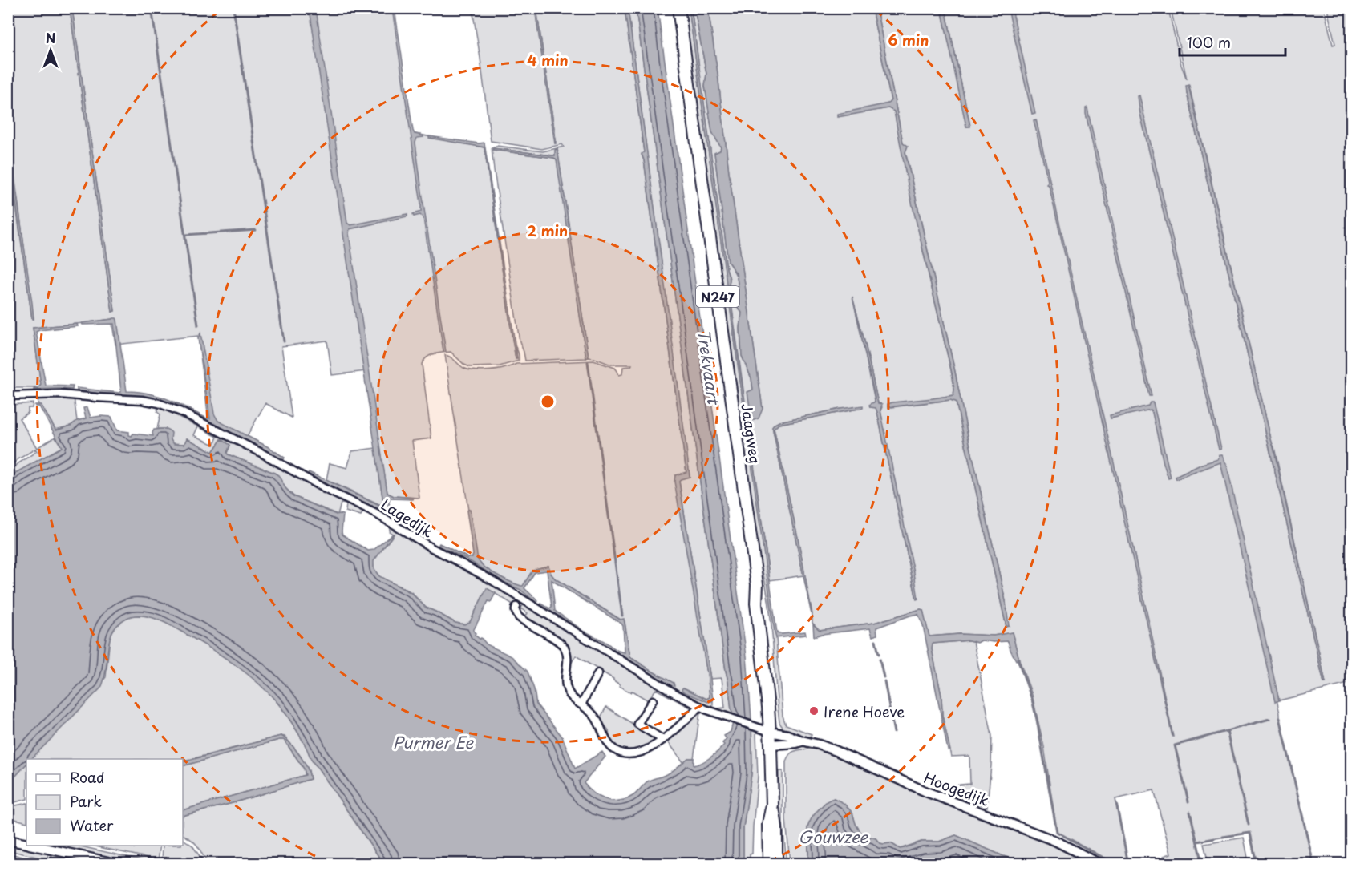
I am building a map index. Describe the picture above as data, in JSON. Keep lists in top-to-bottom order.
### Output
{
  "streets": {
    "main road": ["N247", "Jaagweg"],
    "street": ["Lagedijk", "Hoogedijk"]
  },
  "crossings": [
    ["N247", "Jaagweg"],
    ["Jaagweg", "Lagedijk"],
    ["Jaagweg", "Hoogedijk"],
    ["Lagedijk", "Hoogedijk"]
  ],
  "water": ["Trekvaart", "Purmer Ee", "Gouwzee"],
  "places": ["Irene Hoeve"],
  "legend": ["Road", "Park", "Water"],
  "scale_bar": "100 m",
  "north": "top",
  "rings": ["6 min", "4 min", "2 min"]
}
